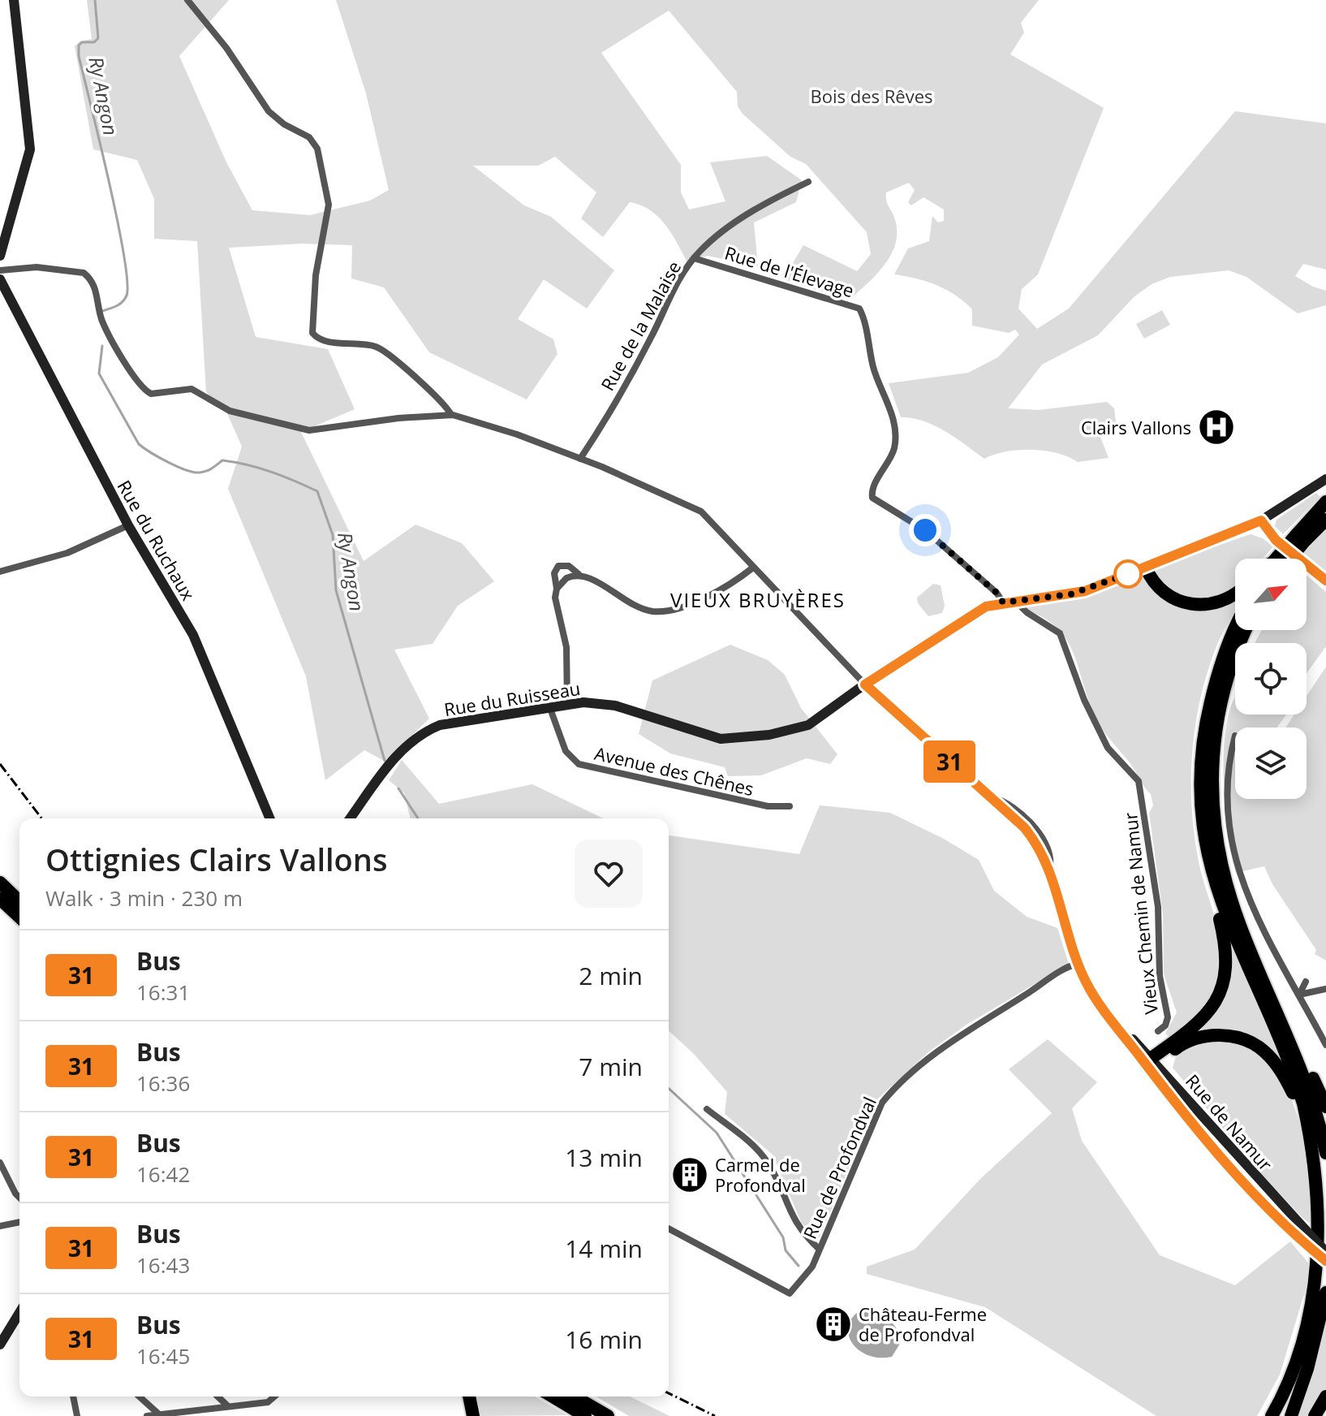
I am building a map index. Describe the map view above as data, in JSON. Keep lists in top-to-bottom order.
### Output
{
  "streets": {
    "street": [
      "Rue de l'Élevage",
      "Rue de la Malaise",
      "Rue du Ruchaux",
      "Rue du Ruisseau",
      "Avenue des Chênes",
      "Vieux Chemin de Namur",
      "Rue de Namur",
      "Rue de Profondval"
    ]
  },
  "crossings": [
    ["Rue de l'Élevage", "Rue de la Malaise"],
    ["Rue de l'Élevage", "Rue du Ruisseau"],
    ["Rue du Ruisseau", "Avenue des Chênes"],
    ["Rue du Ruisseau", "Vieux Chemin de Namur"],
    ["Rue du Ruisseau", "Rue de Namur"],
    ["Rue de Namur", "Rue de Profondval"]
  ],
  "districts": ["VIEUX BRUYÈRES"],
  "water": ["Ry Angon"],
  "parks": ["Bois des Rêves"],
  "places": {
    "hospital": ["Clairs Vallons"],
    "building": ["Carmel de Profondval", "Château-Ferme de Profondval"]
  },
  "lines": ["bus line 31"],
  "north": "top right",
  "page": {
    "on_map": "31",
    "heading": ["Ottignies Clairs Vallons", "Walk · 3 min · 230 m"],
    "list": [
      {
        "mark": "31",
        "name": "Bus",
        "note": "16:31",
        "value": "2 min"
      },
      {
        "mark": "31",
        "name": "Bus",
        "note": "16:36",
        "value": "7 min"
      },
      {
        "mark": "31",
        "name": "Bus",
        "note": "16:42",
        "value": "13 min"
      },
      {
        "mark": "31",
        "name": "Bus",
        "note": "16:43",
        "value": "14 min"
      },
      {
        "mark": "31",
        "name": "Bus",
        "note": "16:45",
        "value": "16 min"
      }
    ]
  }
}
